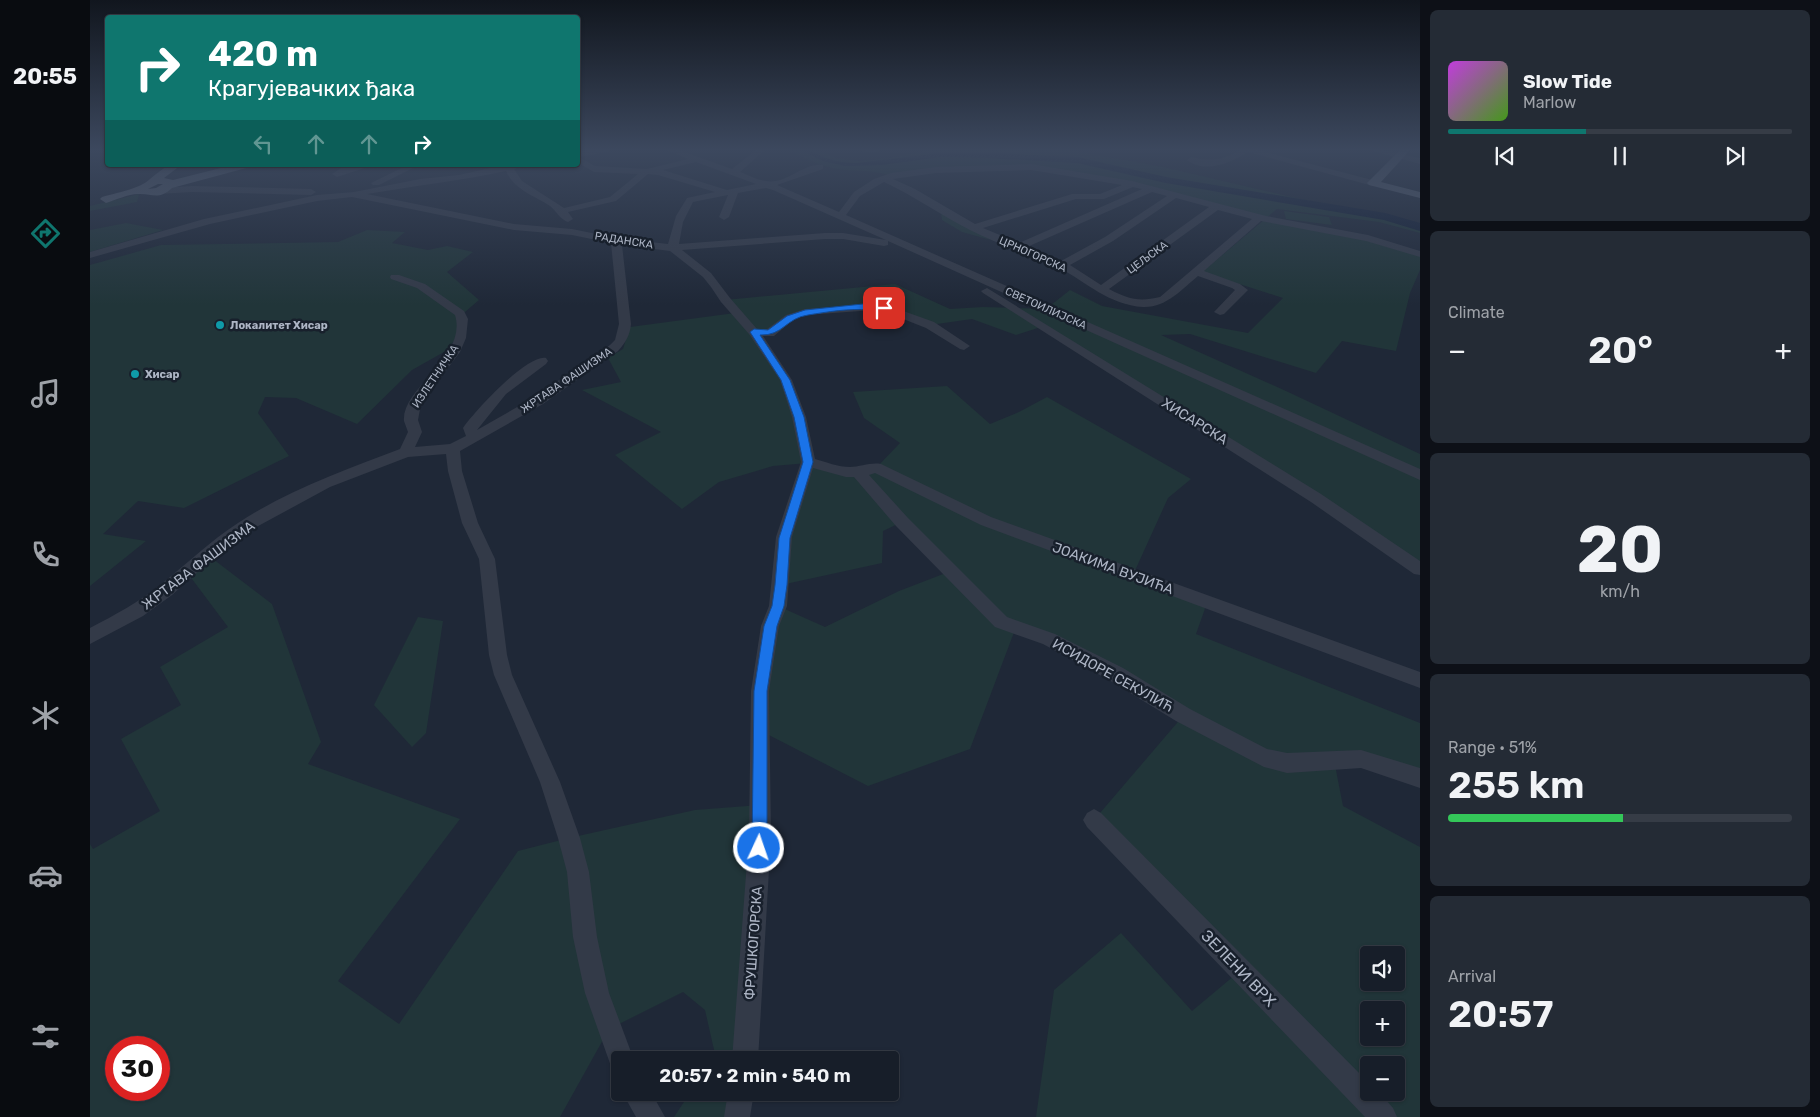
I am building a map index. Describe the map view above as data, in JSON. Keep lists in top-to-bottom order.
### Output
{
  "streets": {
    "street": [
      "РАДАНСКА",
      "ЦРНОГОРСКА",
      "ЦЕЉСКА",
      "СВЕТОИЛИЈСКА",
      "ИЗЛЕТНИЧКА",
      "ЖРТАВА ФАШИЗМА",
      "ХИСАРСКА",
      "ЈОАКИМА ВУЈИЋА",
      "ИСИДОРЕ СЕКУЛИЋ",
      "ФРУШКОГОРСКА",
      "ЗЕЛЕНИ ВРХ"
    ]
  },
  "crossings": [
    ["РАДАНСКА", "СВЕТОИЛИЈСКА"],
    ["РАДАНСКА", "ЖРТАВА ФАШИЗМА"],
    ["РАДАНСКА", "ФРУШКОГОРСКА"],
    ["ЦРНОГОРСКА", "ЦЕЉСКА"],
    ["СВЕТОИЛИЈСКА", "ХИСАРСКА"],
    ["ИЗЛЕТНИЧКА", "ЖРТАВА ФАШИЗМА"],
    ["ЈОАКИМА ВУЈИЋА", "ИСИДОРЕ СЕКУЛИЋ"],
    ["ЈОАКИМА ВУЈИЋА", "ФРУШКОГОРСКА"]
  ],
  "places": ["Локалитет Хисар", "Хисар"],
  "page": {
    "tabs": "20:55",
    "turn": ["420 m", "Крагујевачких ђака"],
    "song": ["Slow Tide", "Marlow"],
    "tile": [
      "Climate",
      ["20", "km/h"],
      ["Range · 51%", "255 km"],
      ["Arrival", "20:57"]
    ],
    "heat": ["−", "20°", "+"],
    "map_buttons": ["+", "−"],
    "limit": "30",
    "trip": "20:57 · 2 min · 540 m"
  }
}
